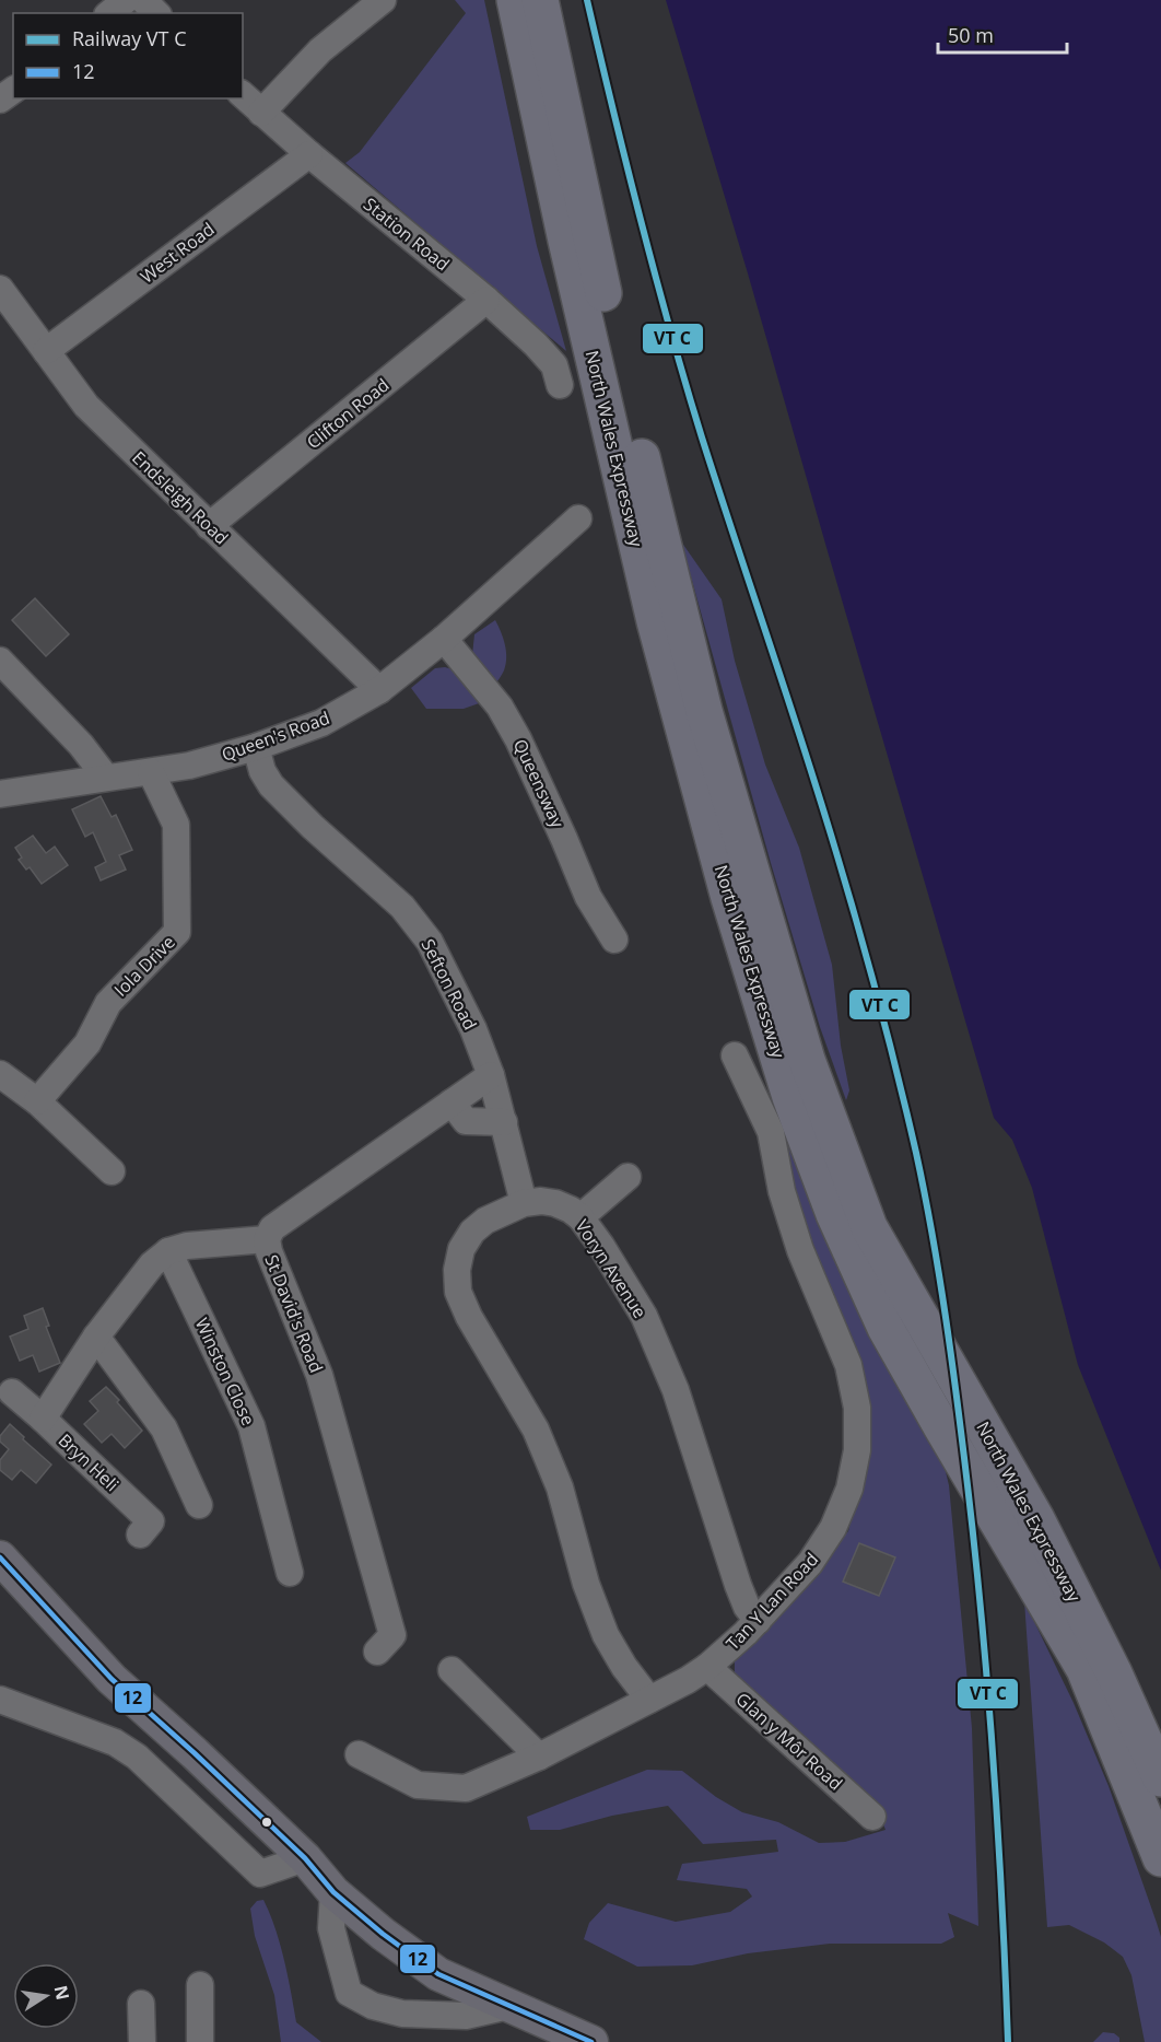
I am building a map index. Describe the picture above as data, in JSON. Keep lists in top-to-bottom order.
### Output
{
  "streets": {
    "highway": ["North Wales Expressway"],
    "street": [
      "Station Road",
      "West Road",
      "Clifton Road",
      "Endsleigh Road",
      "Queen's Road",
      "Queensway",
      "Iola Drive",
      "Sefton Road",
      "Voryn Avenue",
      "St David's Road",
      "Winston Close",
      "Bryn Heli",
      "Tan Y Lan Road",
      "Glan y Môr Road"
    ]
  },
  "crossings": [
    ["Station Road", "West Road"],
    ["Station Road", "Clifton Road"],
    ["West Road", "Endsleigh Road"],
    ["Clifton Road", "Endsleigh Road"],
    ["Endsleigh Road", "Queen's Road"],
    ["Queen's Road", "Queensway"],
    ["Queen's Road", "Iola Drive"],
    ["Queen's Road", "Sefton Road"],
    ["Sefton Road", "Voryn Avenue"],
    ["Sefton Road", "St David's Road"],
    ["Voryn Avenue", "Tan Y Lan Road"],
    ["Tan Y Lan Road", "Glan y Môr Road"]
  ],
  "lines": ["transit line 12"],
  "legend": ["Railway VT C", "12"],
  "scale_bar": "50 m",
  "north": "right"
}
